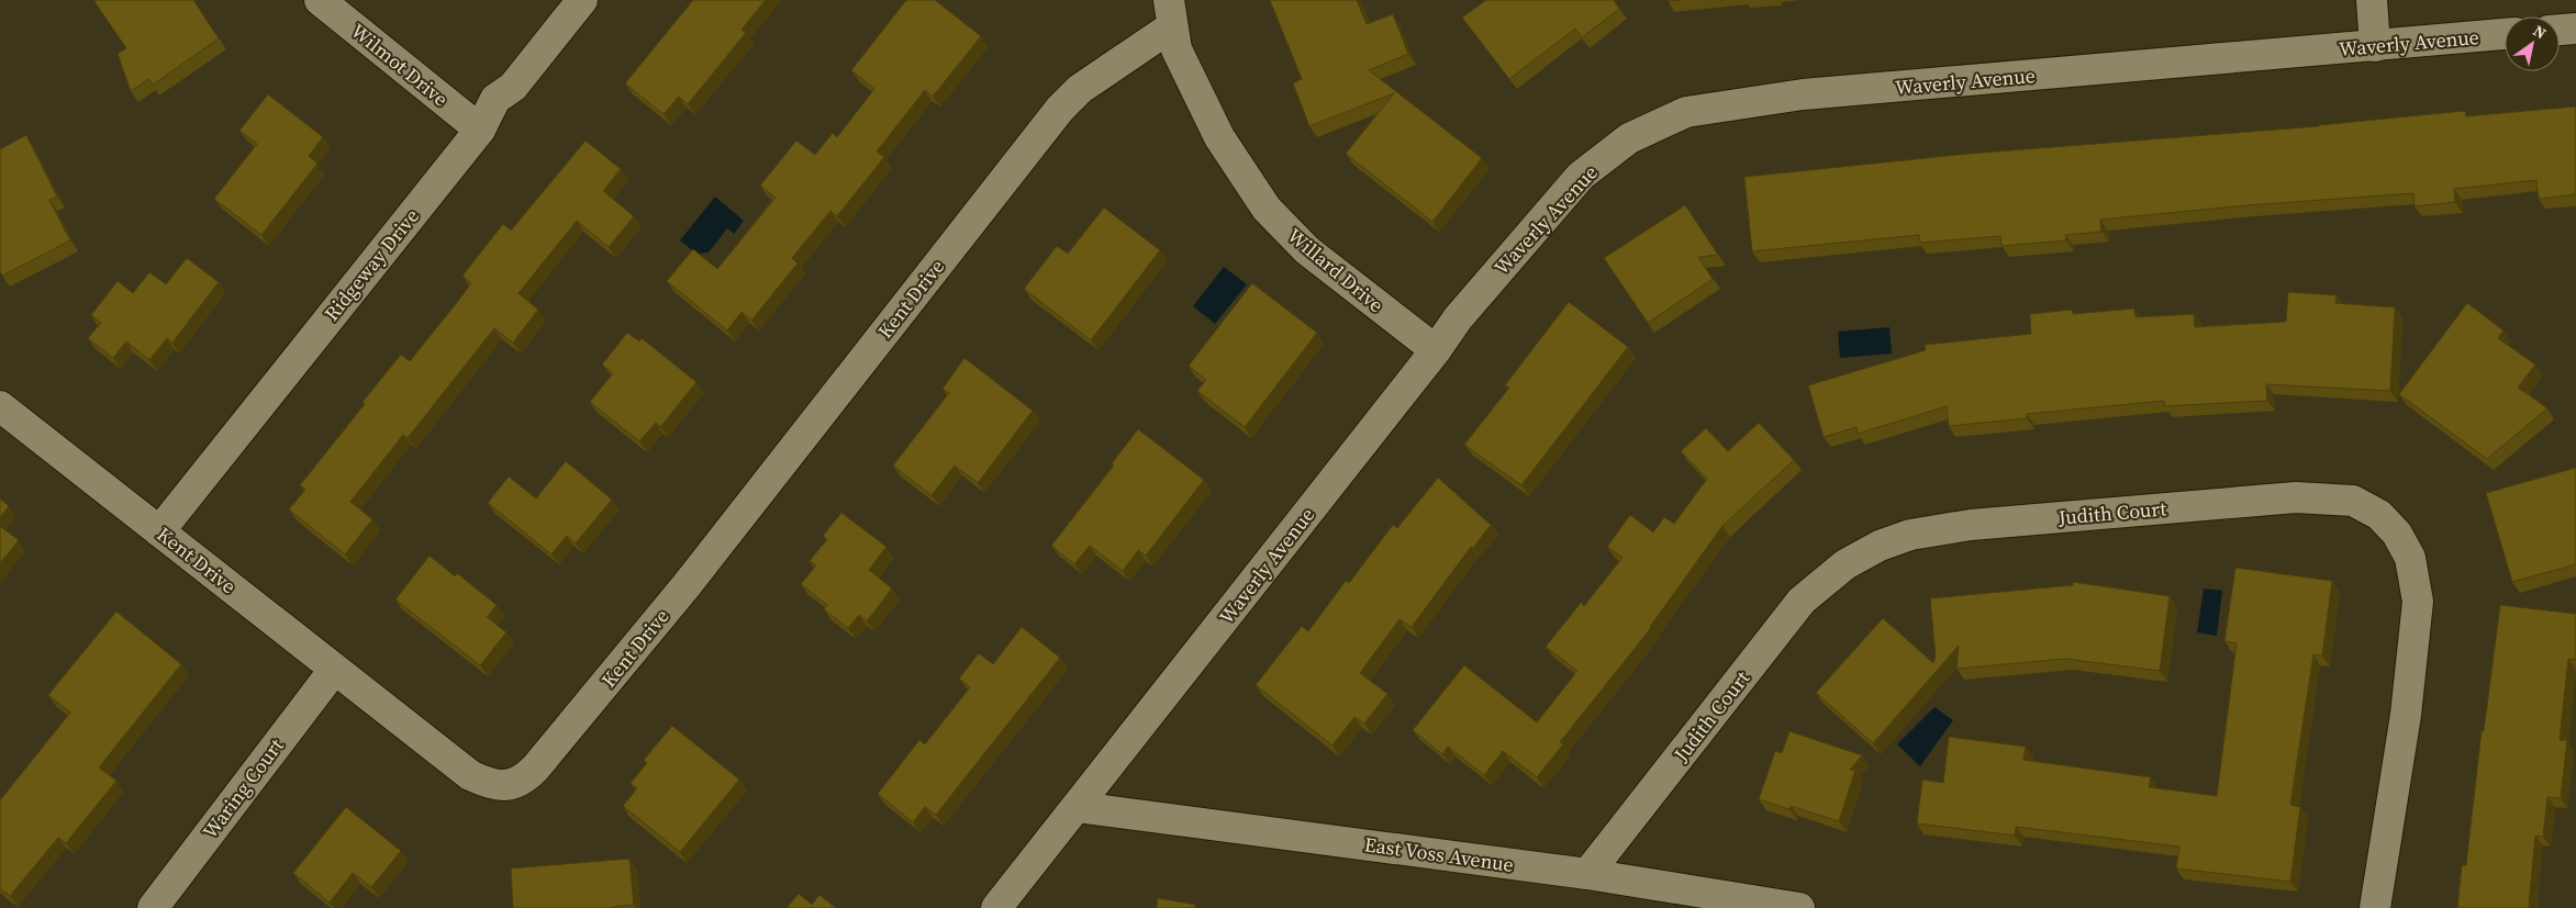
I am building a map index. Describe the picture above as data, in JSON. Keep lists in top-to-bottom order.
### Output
{
  "streets": {
    "street": [
      "Waverly Avenue",
      "Wilmot Drive",
      "Ridgeway Drive",
      "Willard Drive",
      "Kent Drive",
      "Judith Court",
      "Waring Court",
      "East Voss Avenue"
    ]
  },
  "crossings": [
    ["Waverly Avenue", "Willard Drive"],
    ["Waverly Avenue", "East Voss Avenue"],
    ["Wilmot Drive", "Ridgeway Drive"],
    ["Ridgeway Drive", "Kent Drive"],
    ["Willard Drive", "Kent Drive"],
    ["Kent Drive", "Waring Court"],
    ["Judith Court", "East Voss Avenue"]
  ],
  "north": "top right"
}
